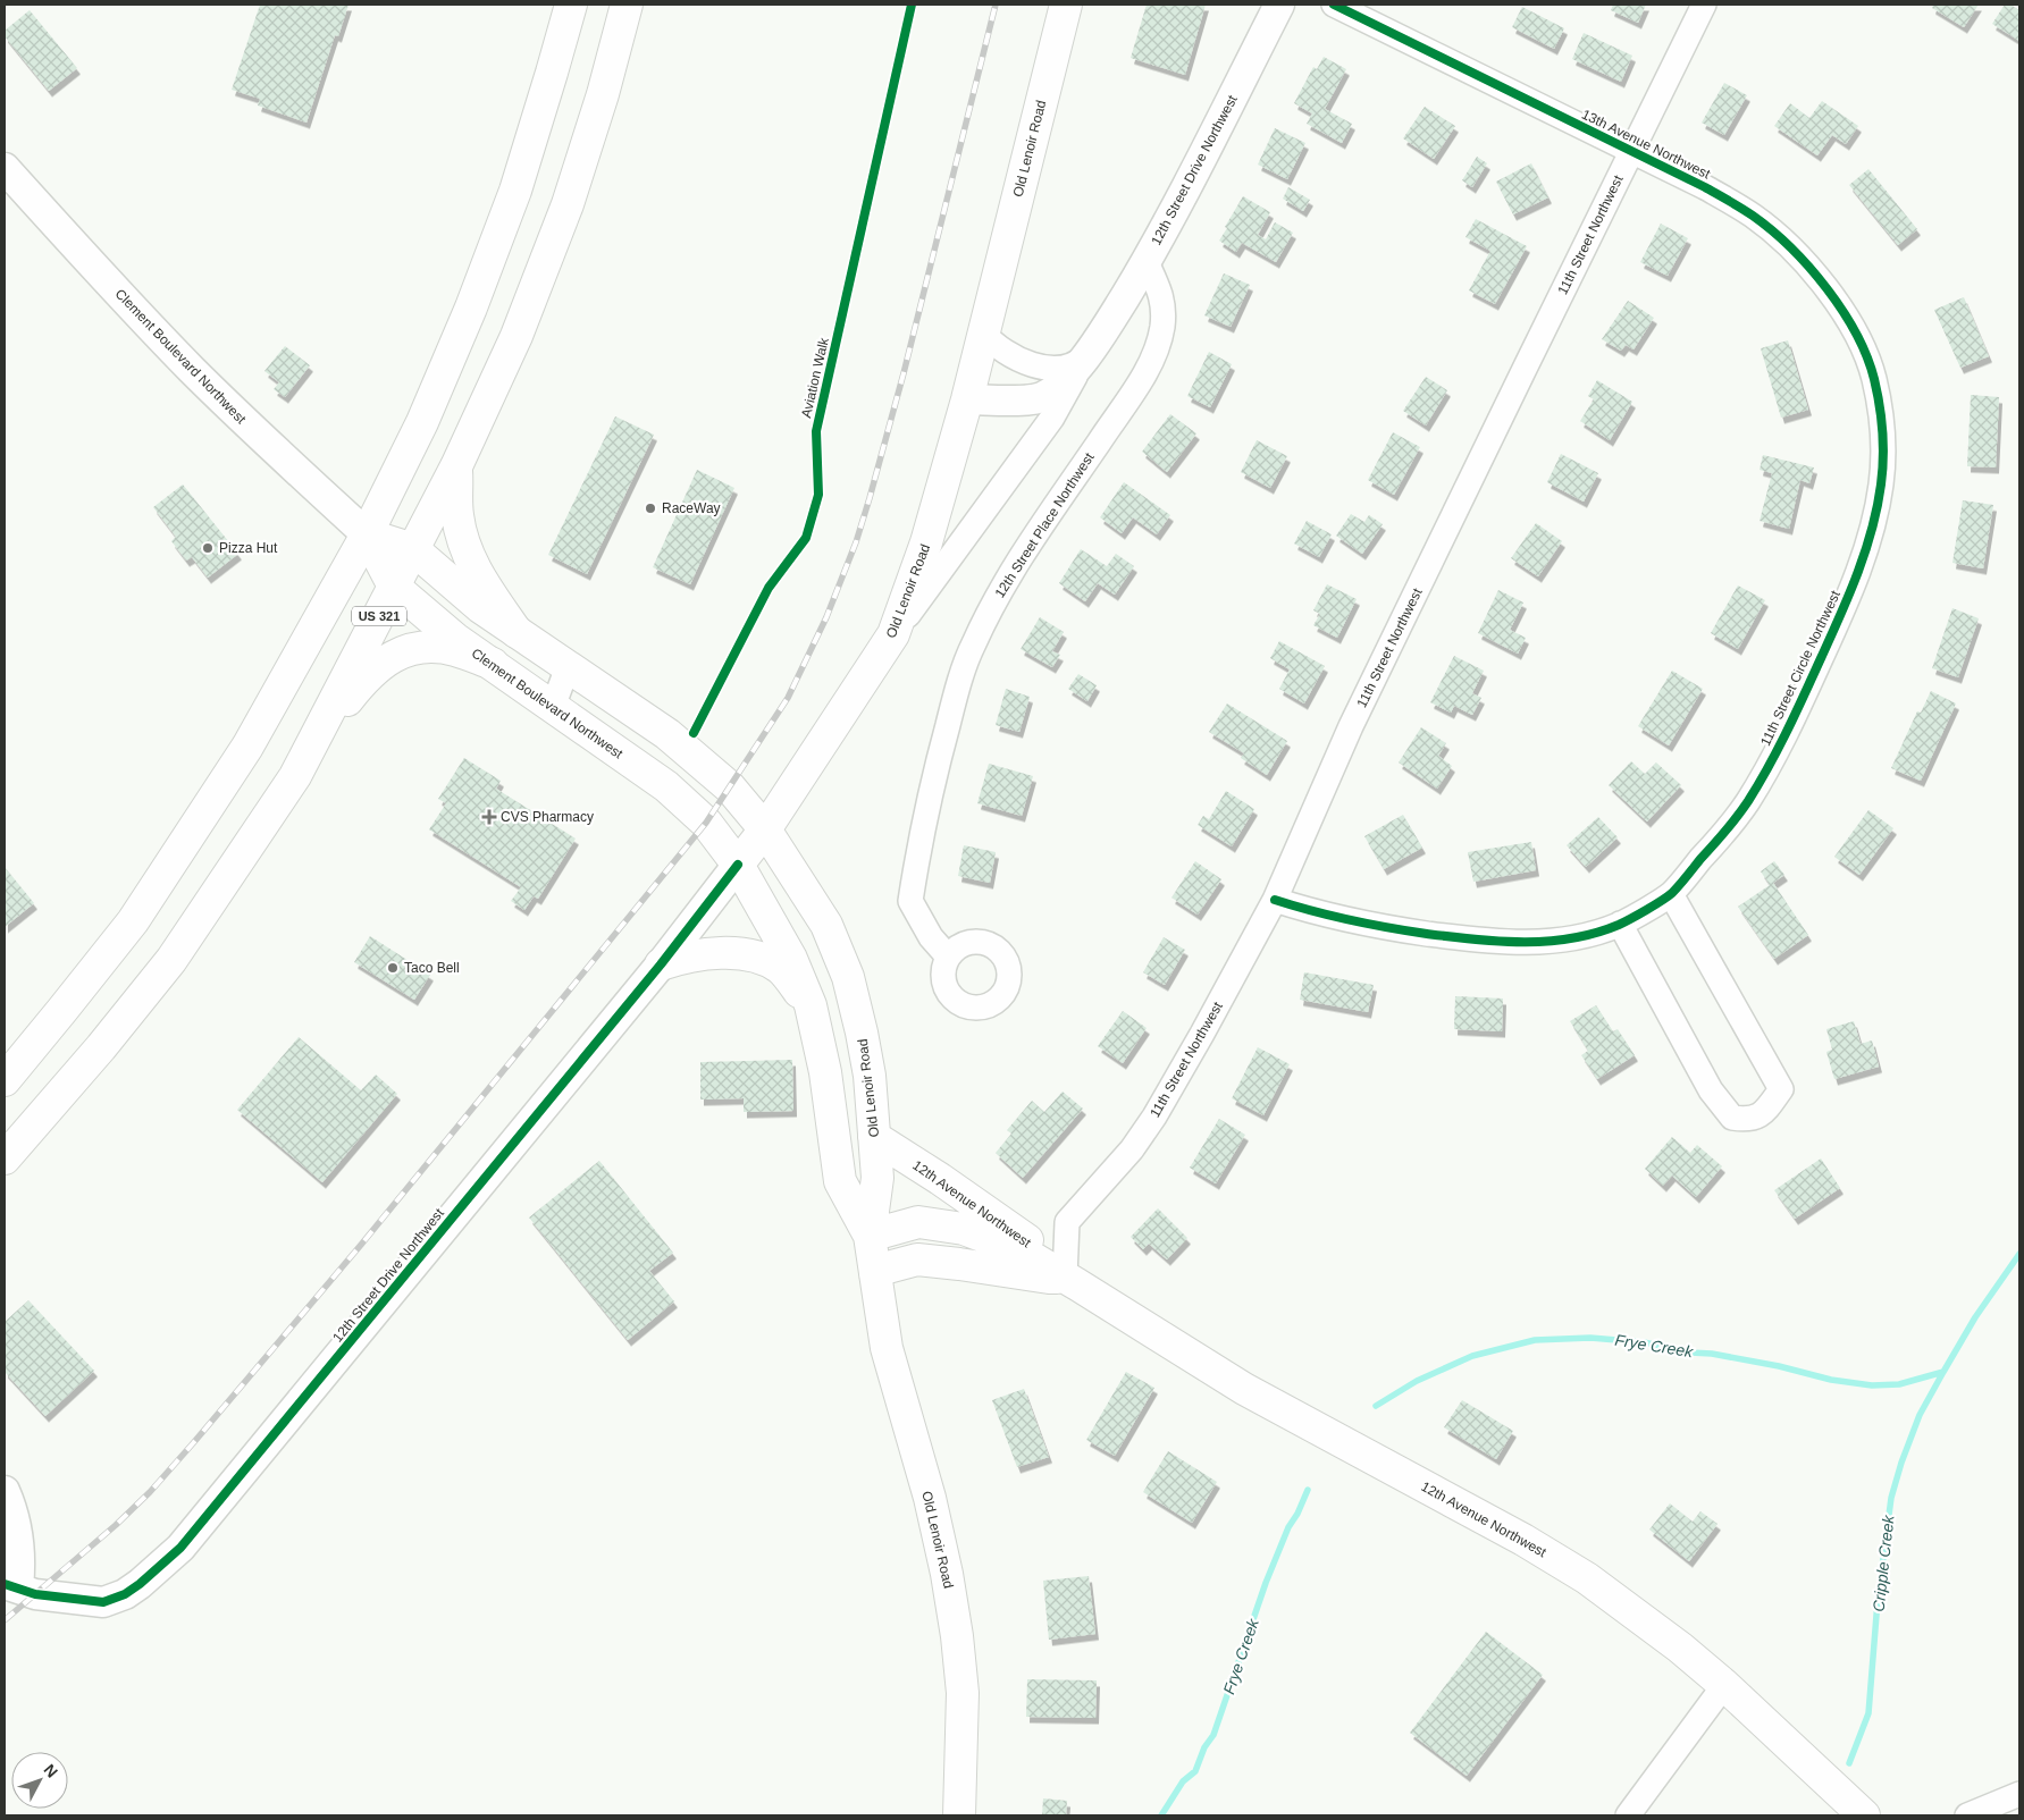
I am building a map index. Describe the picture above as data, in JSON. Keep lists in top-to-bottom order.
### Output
{
  "streets": {
    "main road": [
      "Old Lenoir Road",
      "12th Street Drive Northwest",
      "Clement Boulevard Northwest",
      "US 321",
      "12th Avenue Northwest"
    ],
    "street": [
      "13th Avenue Northwest",
      "11th Street Northwest",
      "12th Street Place Northwest",
      "11th Street Circle Northwest"
    ],
    "cycle path": ["Aviation Walk"]
  },
  "crossings": [
    ["13th Avenue Northwest", "11th Street Northwest"],
    ["13th Avenue Northwest", "11th Street Circle Northwest"],
    ["Old Lenoir Road", "12th Street Drive Northwest"],
    ["Old Lenoir Road", "Clement Boulevard Northwest"],
    ["Old Lenoir Road", "12th Avenue Northwest"],
    ["12th Street Drive Northwest", "Clement Boulevard Northwest"],
    ["12th Street Drive Northwest", "12th Street Place Northwest"],
    ["11th Street Northwest", "11th Street Circle Northwest"],
    ["11th Street Northwest", "12th Avenue Northwest"],
    ["Clement Boulevard Northwest", "US 321"]
  ],
  "water": ["Frye Creek", "Cripple Creek"],
  "places": {
    "other": ["RaceWay", "Pizza Hut", "Taco Bell"],
    "health": ["CVS Pharmacy"]
  },
  "north": "top right"
}
